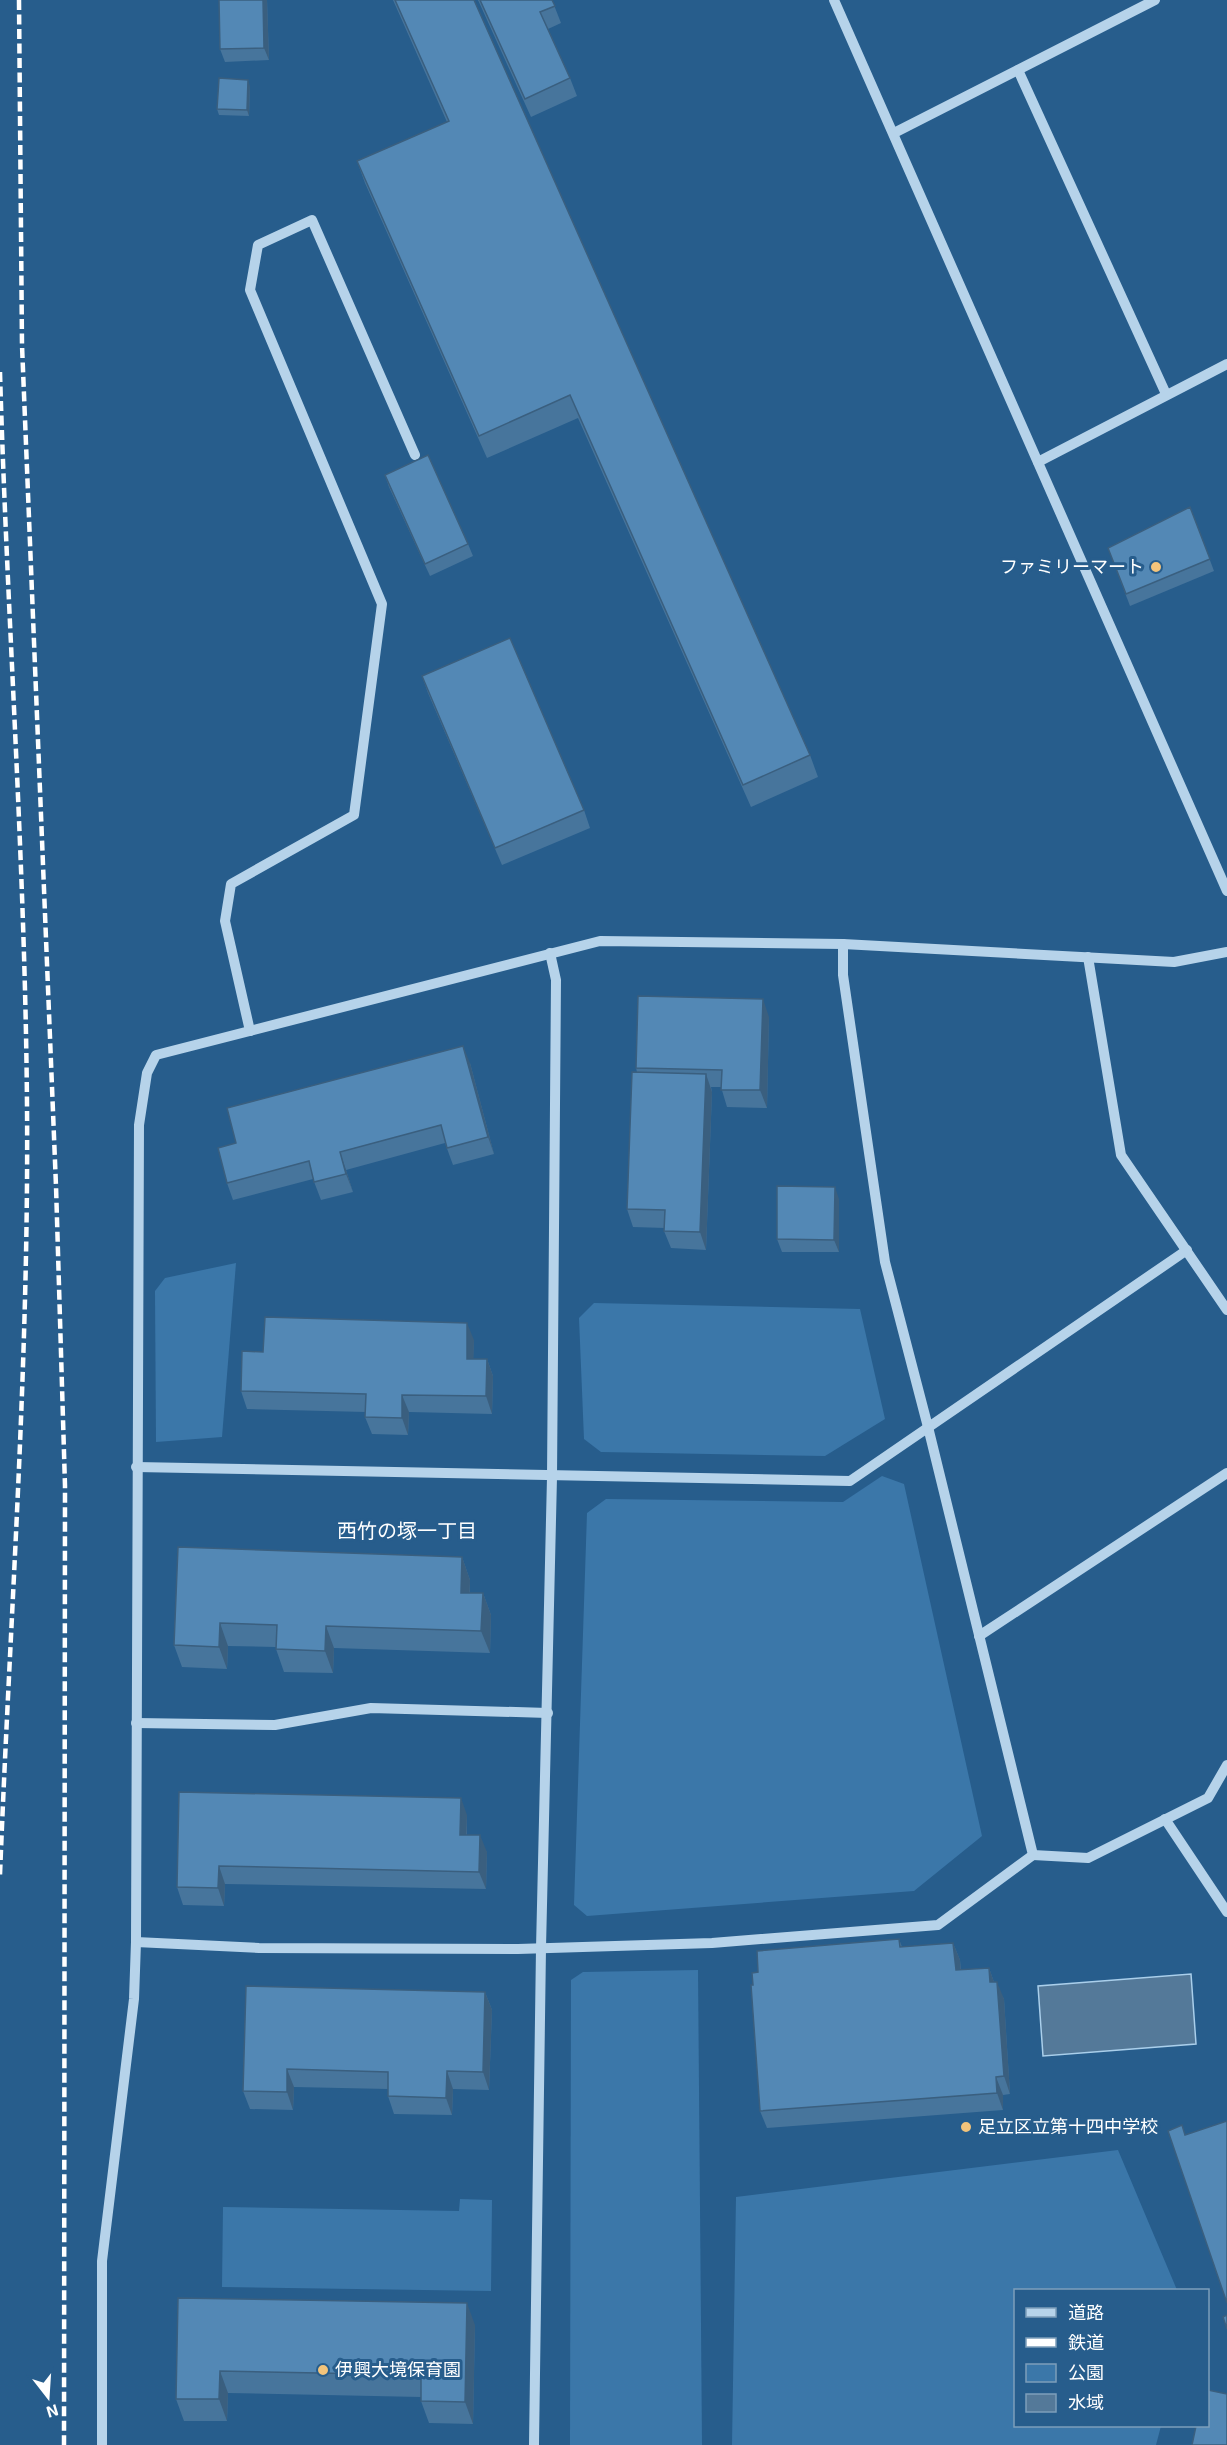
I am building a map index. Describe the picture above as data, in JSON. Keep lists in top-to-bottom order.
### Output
{
  "districts": ["西竹の塚一丁目"],
  "places": ["ファミリーマート", "足立区立第十四中学校", "伊興大境保育園"],
  "legend": [
    "道路",
    "鉄道",
    "公園",
    "水域"
  ],
  "north": "bottom"
}
